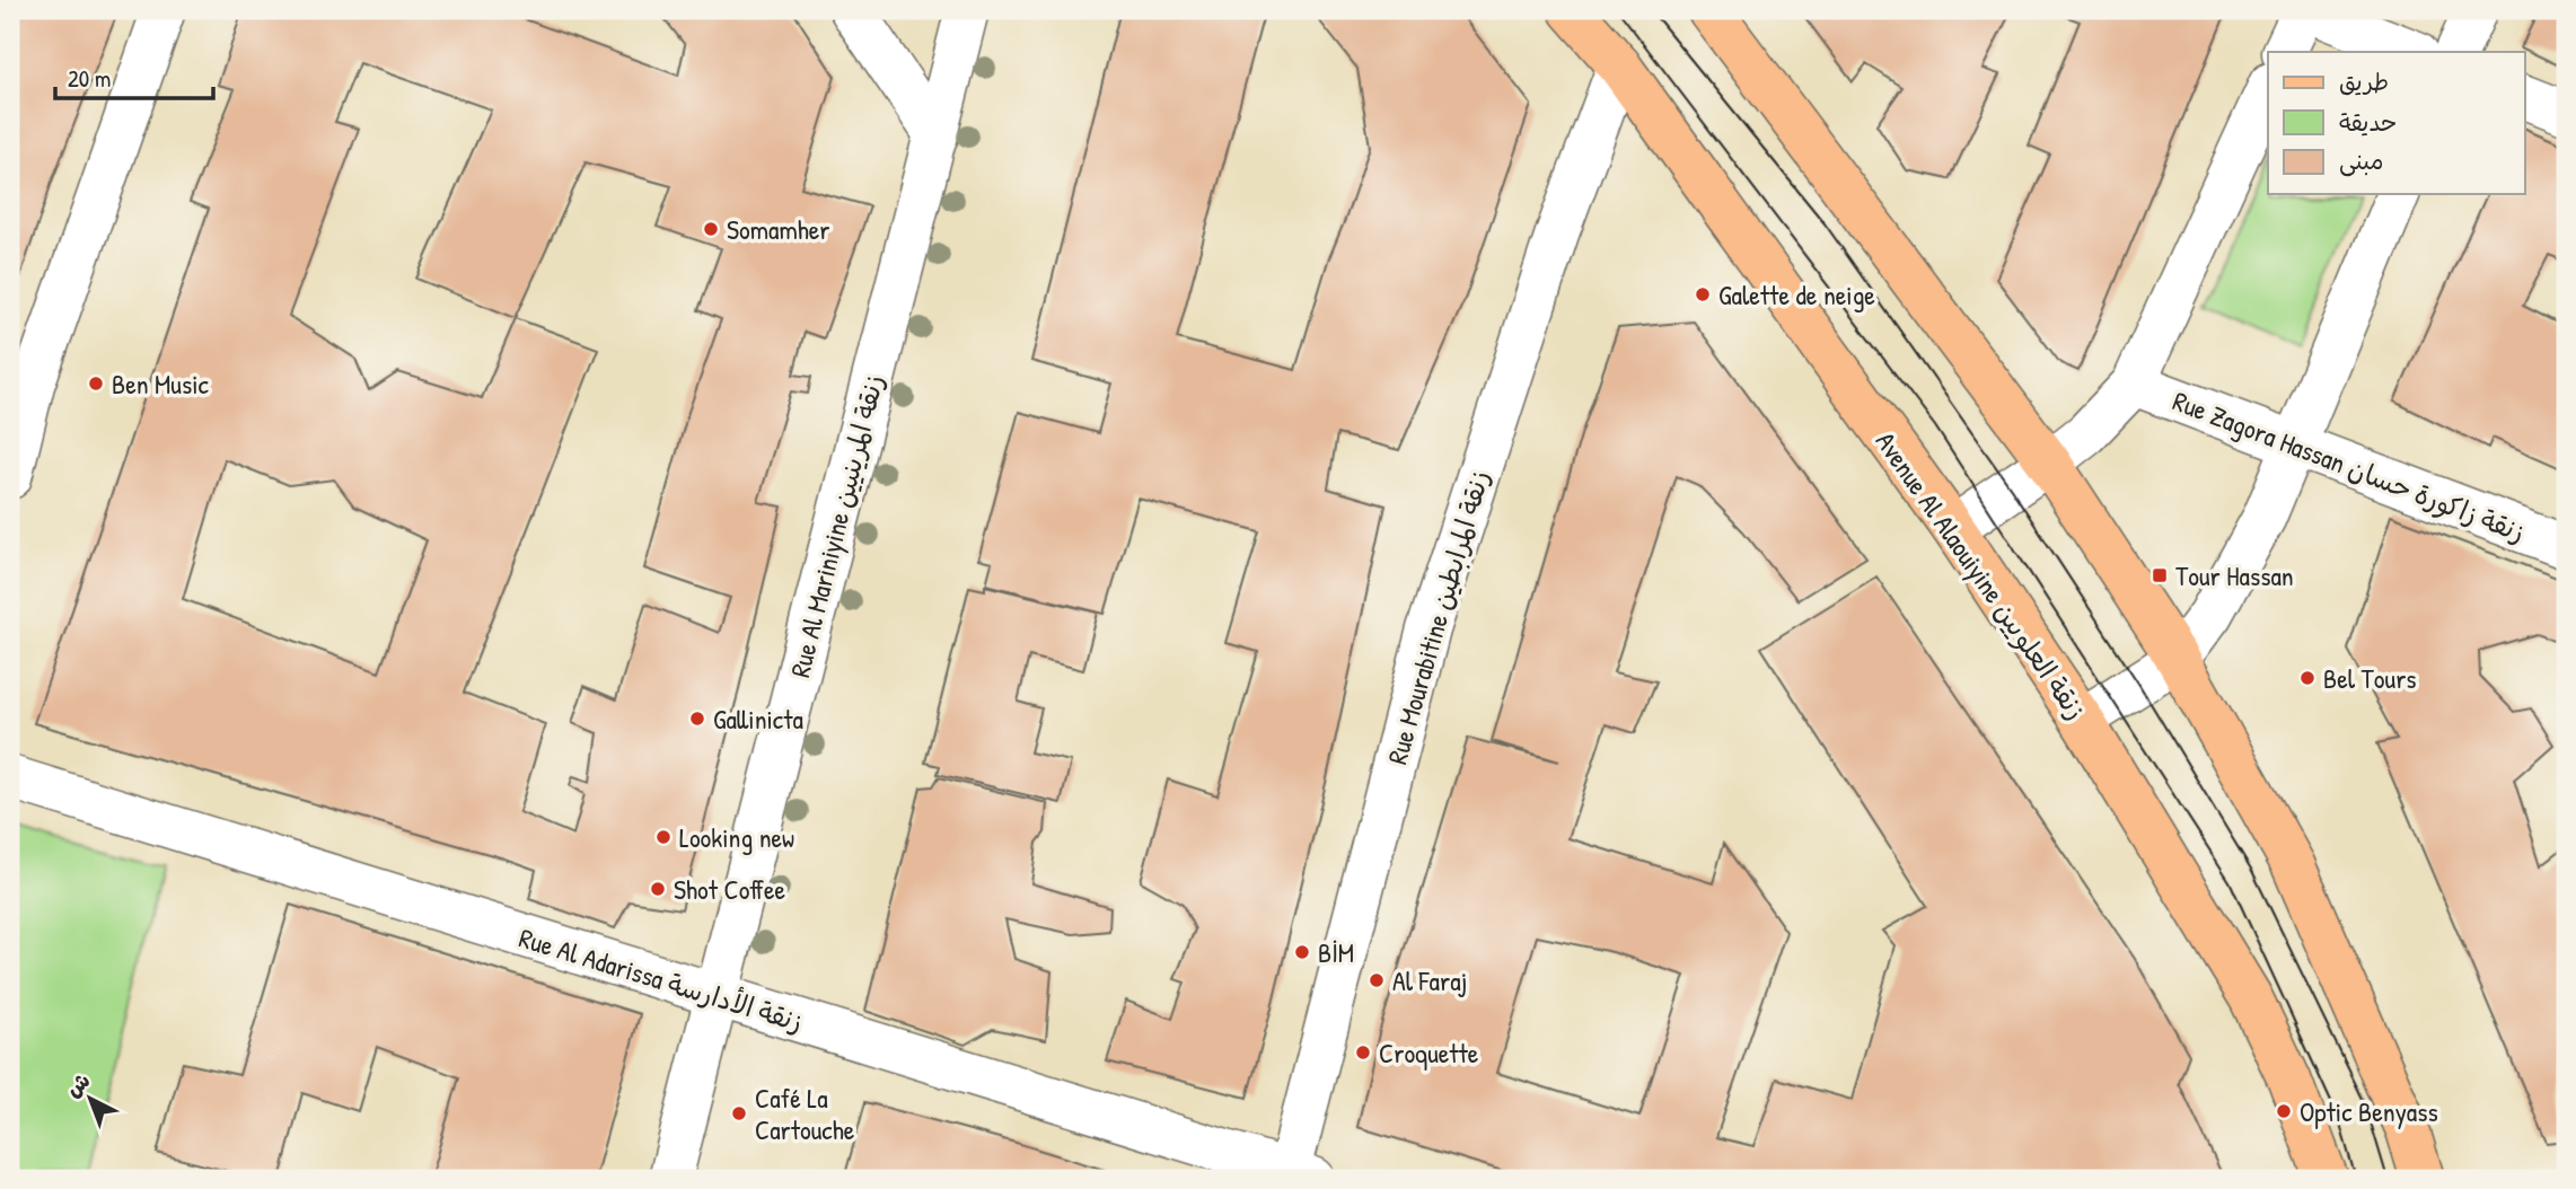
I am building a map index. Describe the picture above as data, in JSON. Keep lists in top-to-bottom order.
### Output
{
  "streets": {
    "main road": ["Avenue Al Alaouiyine زنقة العلويين"],
    "street": [
      "Rue Zagora Hassan زنقة زاكورة حسان",
      "Rue Al Mariniyine زنقة المرينيين",
      "Rue Mourabitine زنقة المرابطين",
      "Rue Al Adarissa زنقة الأدارسة"
    ]
  },
  "crossings": [
    ["Rue Al Mariniyine زنقة المرينيين", "Rue Al Adarissa زنقة الأدارسة"],
    ["Avenue Al Alaouiyine زنقة العلويين", "Rue Mourabitine زنقة المرابطين"],
    ["Rue Mourabitine زنقة المرابطين", "Rue Al Adarissa زنقة الأدارسة"]
  ],
  "places": {
    "other": [
      "Somamher",
      "Galette de neige",
      "Ben Music",
      "Bel Tours",
      "Gallinicta",
      "Looking new",
      "Shot Coffee",
      "BİM",
      "Al Faraj",
      "Croquette",
      "Optic Benyass",
      "Café La Cartouche"
    ],
    "transit": ["Tour Hassan"]
  },
  "legend": ["طريق", "حديقة", "مبنى"],
  "scale_bar": "20 m",
  "north": "top left"
}
